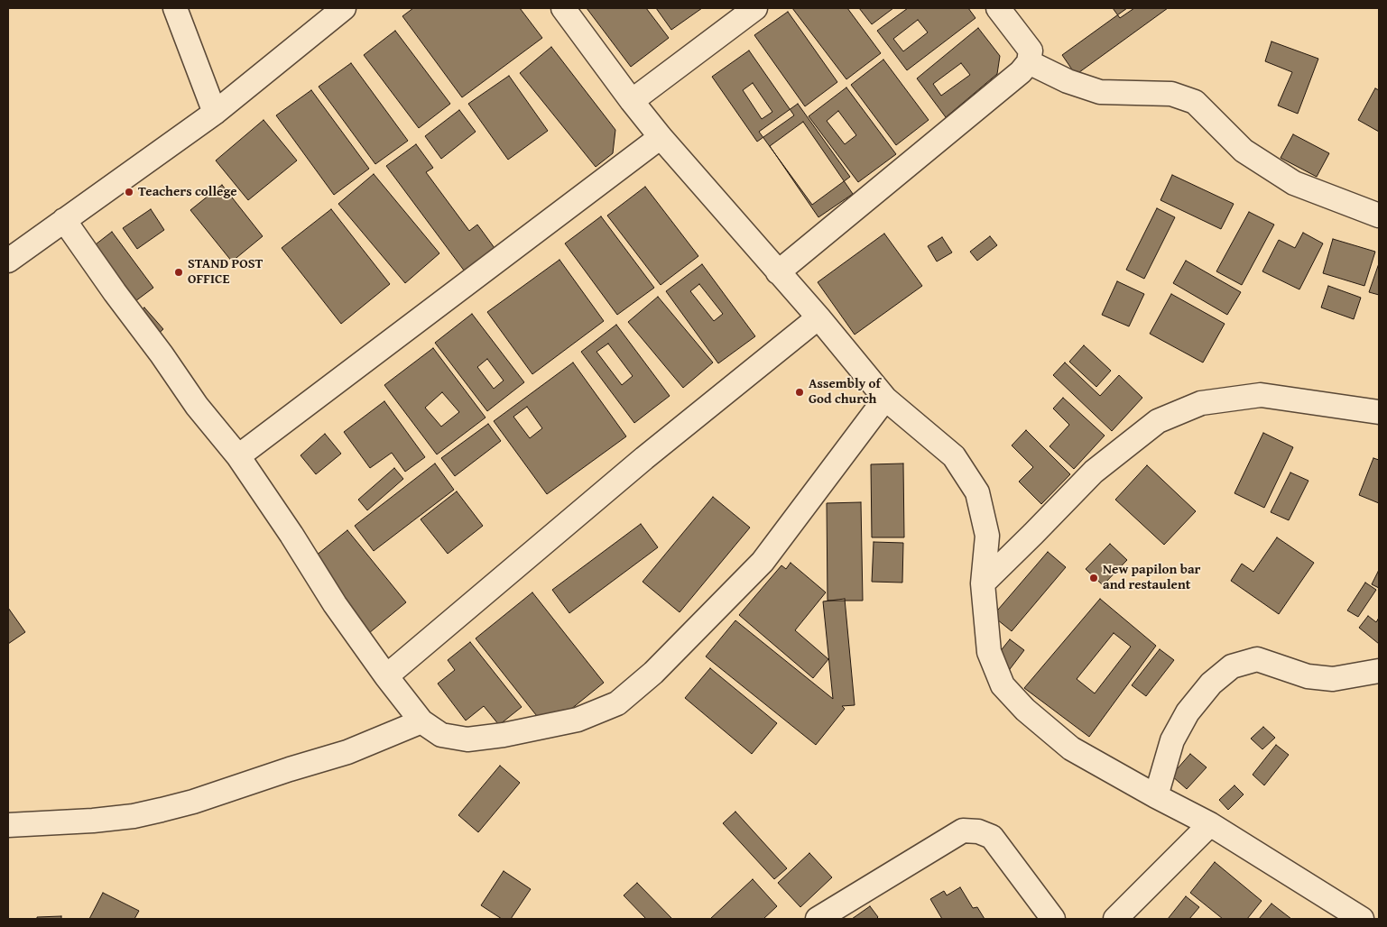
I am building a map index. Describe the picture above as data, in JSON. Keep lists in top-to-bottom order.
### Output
{
  "places": [
    "Teachers college",
    "STAND POST OFFICE",
    "Assembly of God church",
    "New papilon bar and restaulent"
  ]
}
